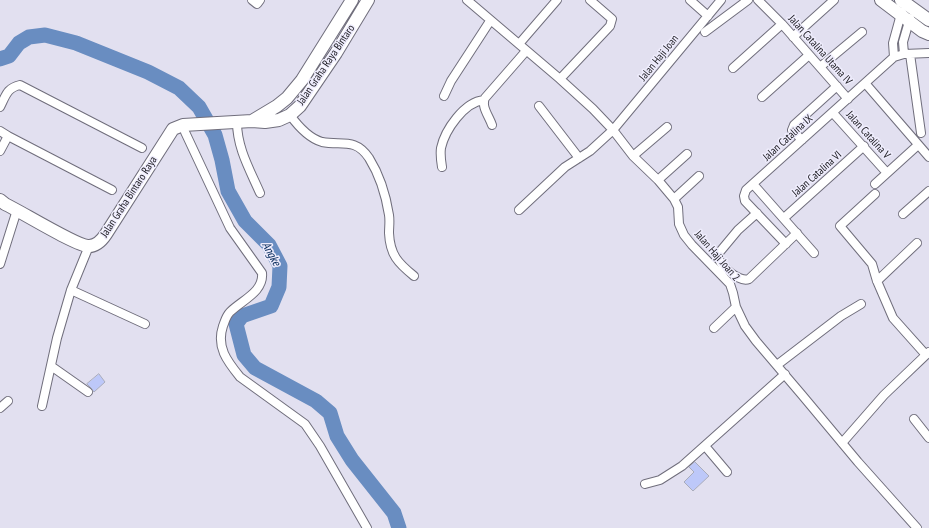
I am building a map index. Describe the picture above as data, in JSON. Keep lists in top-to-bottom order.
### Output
{
  "streets": {
    "main road": ["Jalan Graha Raya Bintaro", "Jalan Graha Bintaro Raya"],
    "street": [
      "Jalan Catalina Utama IV",
      "Jalan Haji Joan",
      "Jalan Catalina V",
      "Jalan Catalina IX",
      "Jalan Catalina VI",
      "Jalan Haji Joan 2"
    ]
  },
  "crossings": [
    ["Jalan Catalina Utama IV", "Jalan Catalina IX"],
    ["Jalan Haji Joan", "Jalan Haji Joan 2"],
    ["Jalan Catalina V", "Jalan Catalina IX"],
    ["Jalan Catalina V", "Jalan Catalina VI"]
  ],
  "water": ["Angke"]
}
